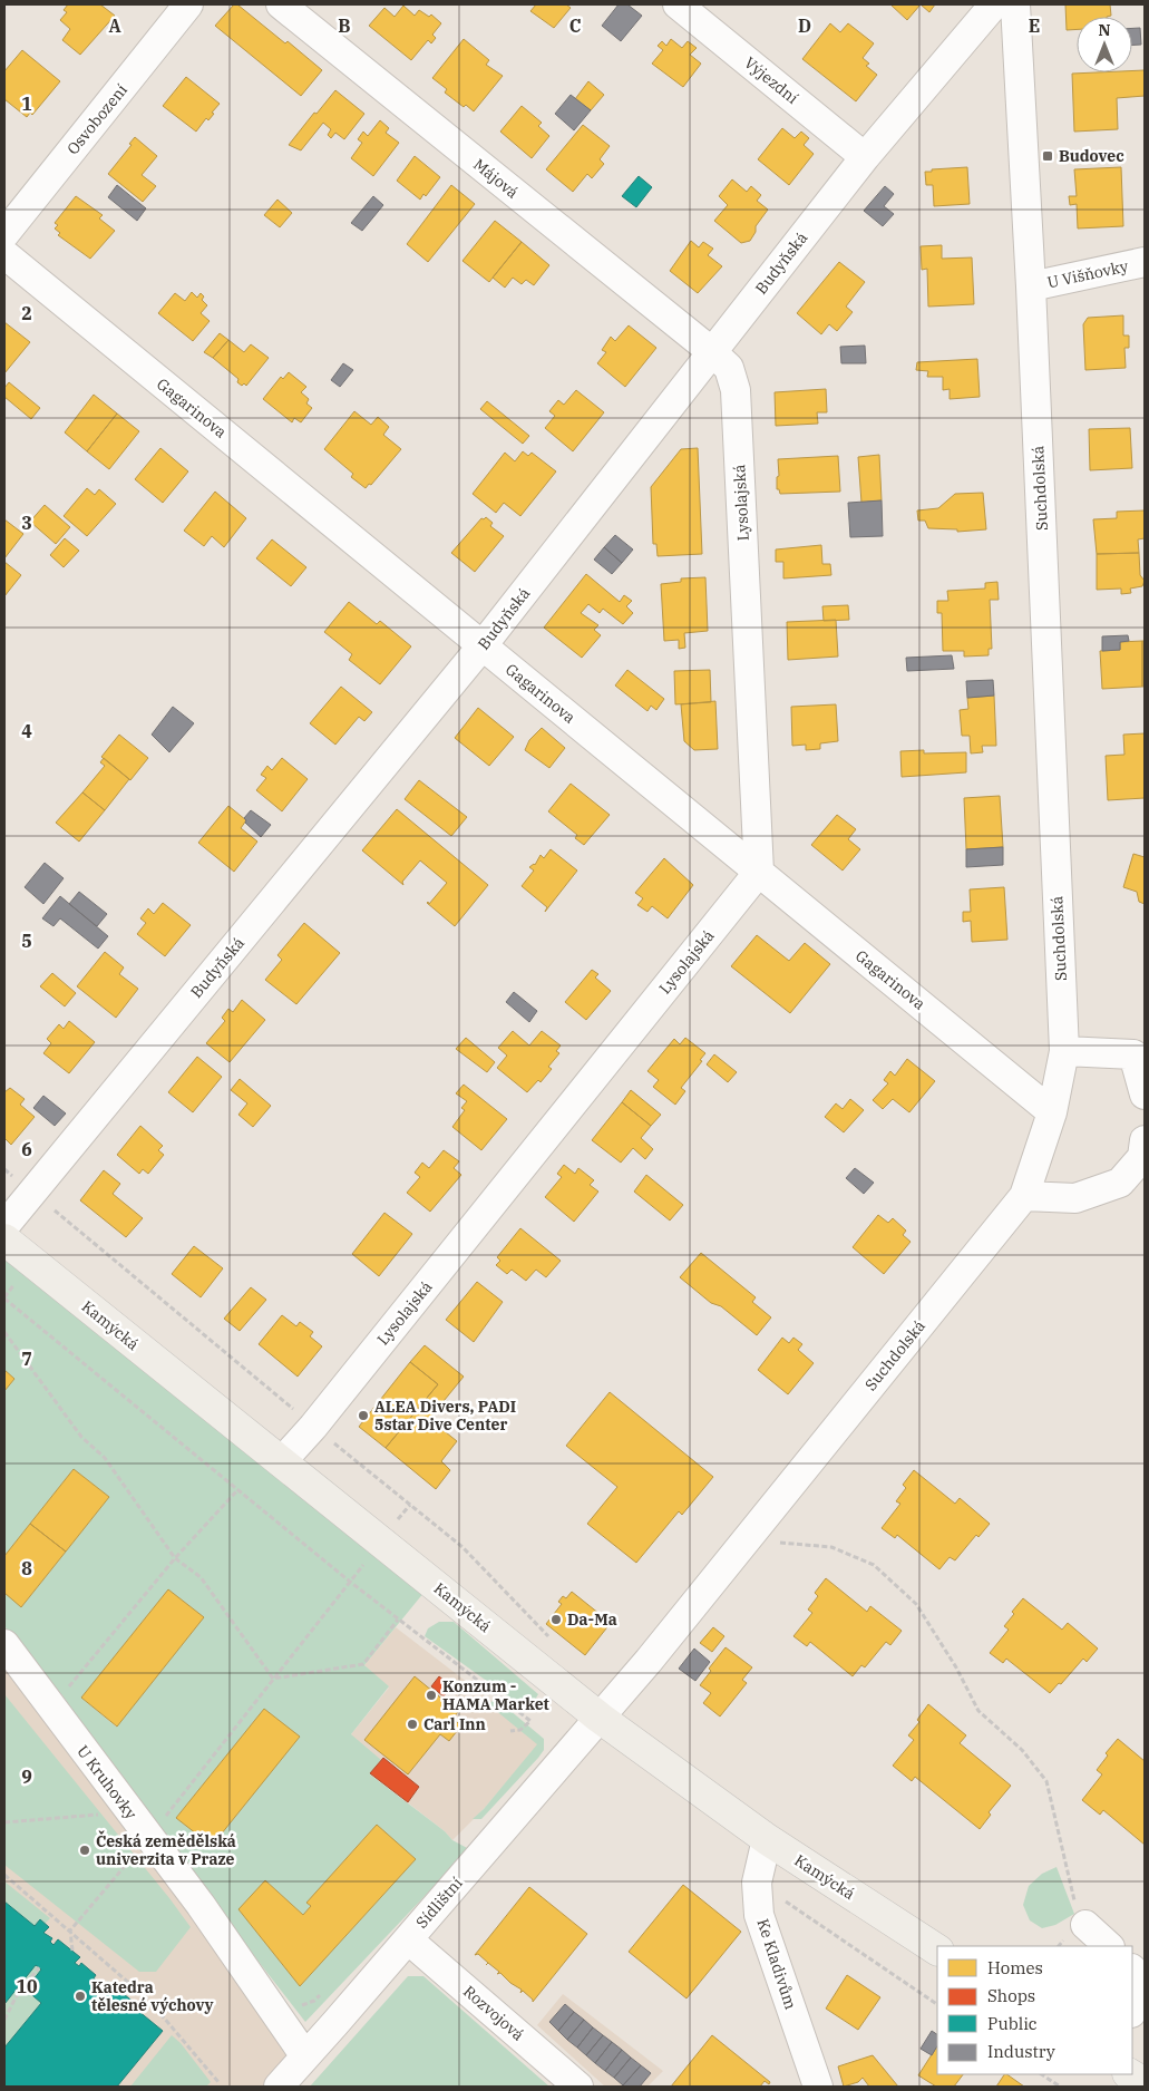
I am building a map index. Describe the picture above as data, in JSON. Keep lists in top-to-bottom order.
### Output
{
  "streets": {
    "main road": ["Kamýcká"],
    "street": [
      "Výjezdní",
      "Osvobození",
      "Májová",
      "Budyňská",
      "U Višňovky",
      "Gagarinova",
      "Suchdolská",
      "Lysolajská",
      "U Kruhovky",
      "Sídlištní",
      "Ke Kladivům",
      "Rozvojová"
    ]
  },
  "crossings": [
    ["Výjezdní", "Budyňská"],
    ["Májová", "Budyňská"],
    ["Májová", "Lysolajská"],
    ["Budyňská", "Gagarinova"],
    ["Budyňská", "Lysolajská"],
    ["U Višňovky", "Suchdolská"],
    ["Gagarinova", "Suchdolská"],
    ["Gagarinova", "Lysolajská"],
    ["Suchdolská", "Kamýcká"],
    ["Suchdolská", "Sídlištní"],
    ["Lysolajská", "Kamýcká"],
    ["Kamýcká", "Sídlištní"],
    ["Kamýcká", "Ke Kladivům"],
    ["U Kruhovky", "Sídlištní"],
    ["Sídlištní", "Rozvojová"]
  ],
  "places": {
    "transit": ["Budovec"],
    "other": [
      "ALEA Divers, PADI 5star Dive Center",
      "Da-Ma",
      "Konzum - HAMA Market",
      "Carl Inn",
      "Česká zemědělská univerzita v Praze",
      "Katedra tělesné výchovy"
    ]
  },
  "legend": [
    "Homes",
    "Shops",
    "Public",
    "Industry"
  ],
  "north": "top",
  "grid": {
    "columns": [
      "A",
      "B",
      "C",
      "D",
      "E"
    ],
    "rows": [
      "1",
      "2",
      "3",
      "4",
      "5",
      "6",
      "7",
      "8",
      "9",
      "10"
    ]
  }
}
